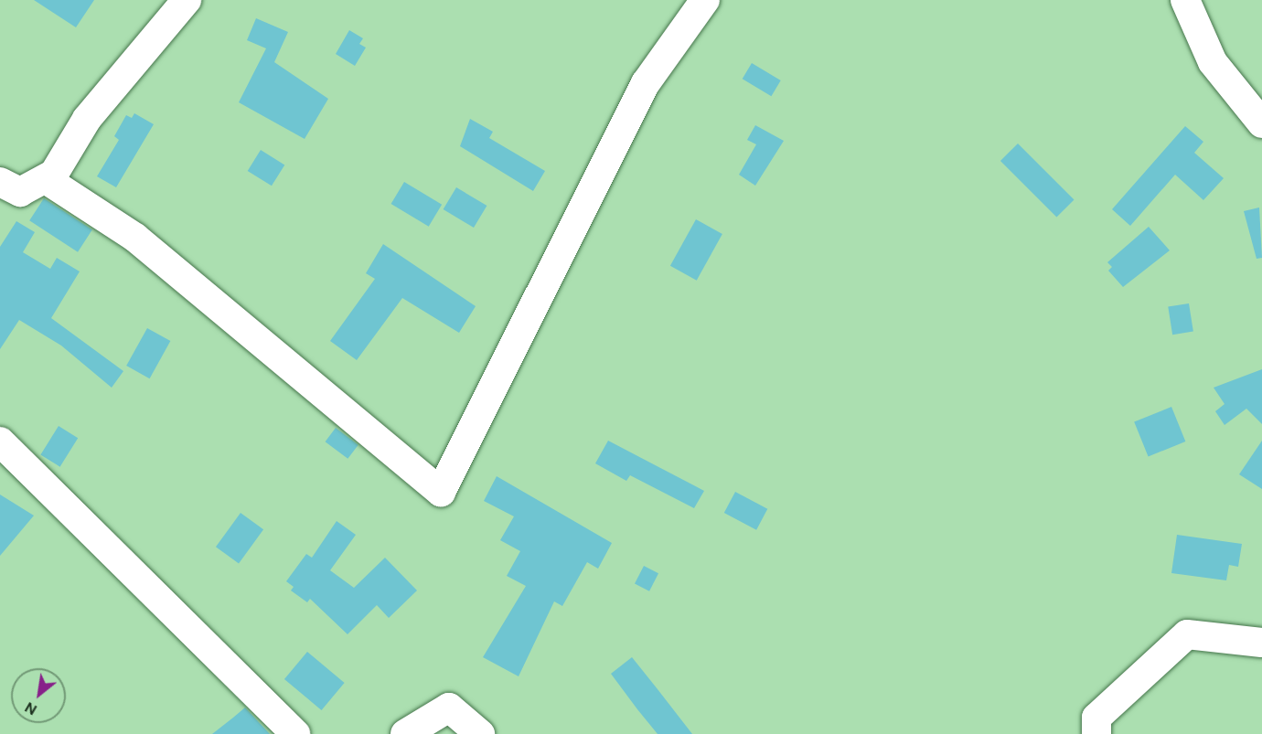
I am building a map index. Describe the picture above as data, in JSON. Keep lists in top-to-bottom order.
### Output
{
  "north": "bottom left"
}
